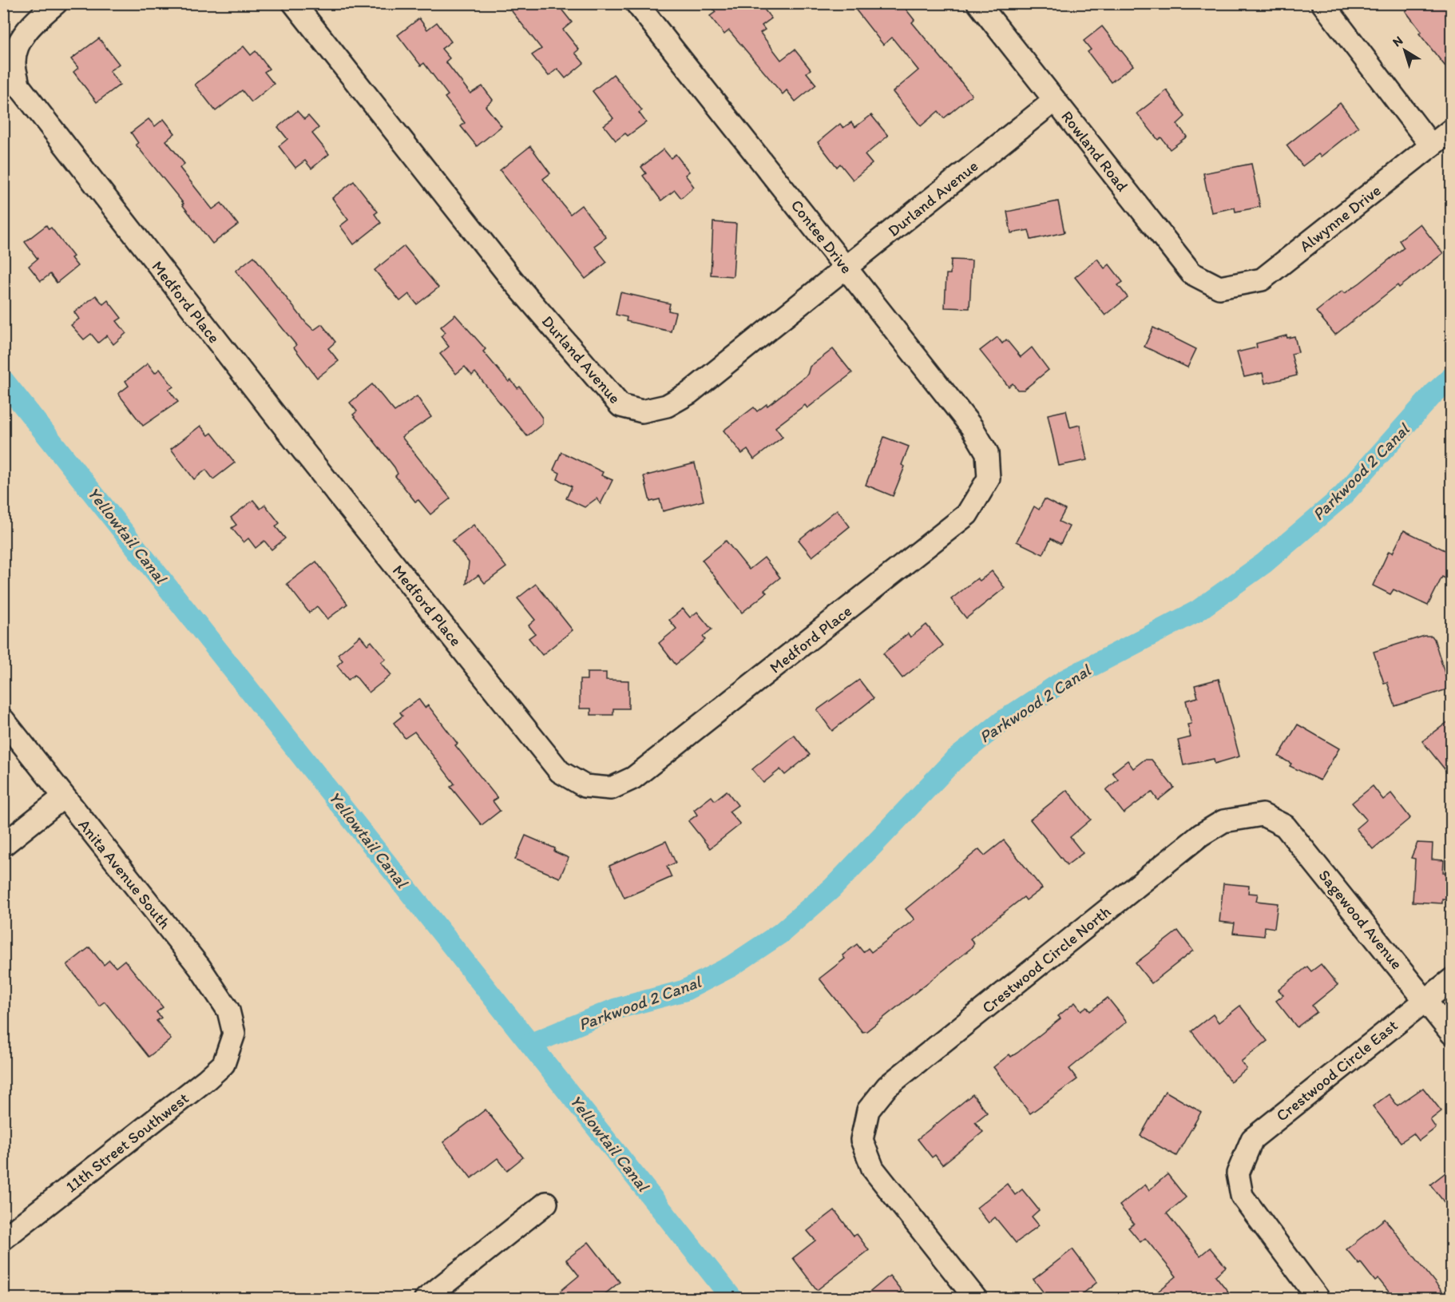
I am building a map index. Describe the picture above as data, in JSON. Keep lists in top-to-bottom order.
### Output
{
  "streets": {
    "street": [
      "Rowland Road",
      "Durland Avenue",
      "Alwynne Drive",
      "Contee Drive",
      "Medford Place",
      "Anita Avenue South",
      "Sagewood Avenue",
      "Crestwood Circle North",
      "Crestwood Circle East",
      "11th Street Southwest"
    ]
  },
  "crossings": [
    ["Rowland Road", "Durland Avenue"],
    ["Rowland Road", "Alwynne Drive"],
    ["Durland Avenue", "Contee Drive"],
    ["Contee Drive", "Medford Place"],
    ["Anita Avenue South", "11th Street Southwest"],
    ["Sagewood Avenue", "Crestwood Circle North"],
    ["Sagewood Avenue", "Crestwood Circle East"]
  ],
  "water": ["Parkwood 2 Canal", "Yellowtail Canal"],
  "north": "top left"
}
